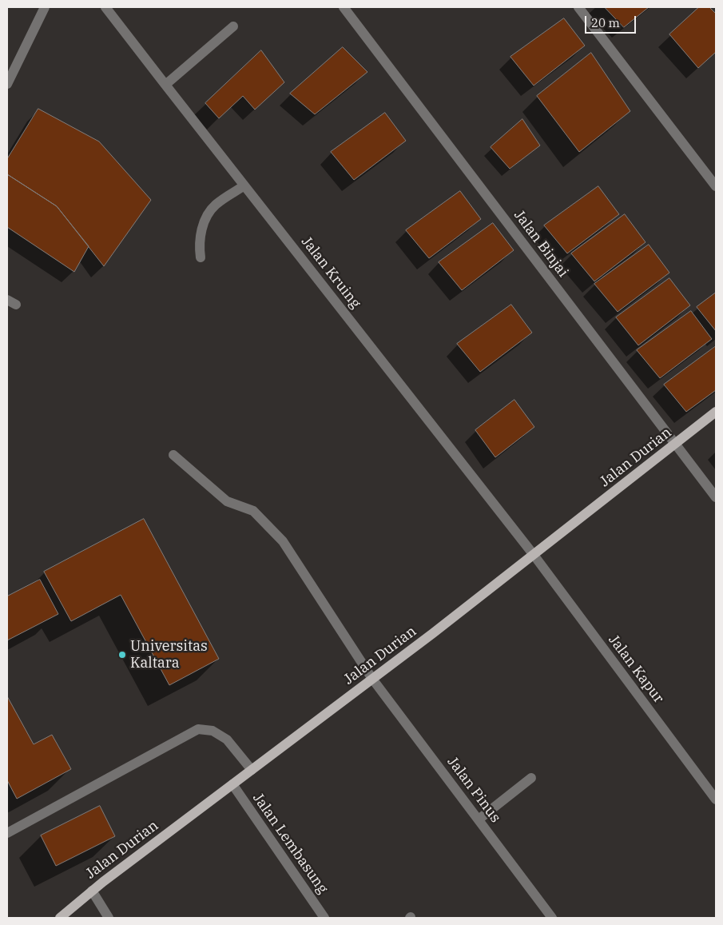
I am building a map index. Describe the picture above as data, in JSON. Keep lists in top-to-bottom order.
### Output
{
  "streets": {
    "main road": ["Jalan Durian"],
    "street": [
      "Jalan Binjai",
      "Jalan Kruing",
      "Jalan Kapur",
      "Jalan Pinus",
      "Jalan Lembasung"
    ]
  },
  "crossings": [
    ["Jalan Binjai", "Jalan Durian"],
    ["Jalan Kruing", "Jalan Durian"],
    ["Jalan Kruing", "Jalan Kapur"],
    ["Jalan Durian", "Jalan Kapur"],
    ["Jalan Durian", "Jalan Pinus"],
    ["Jalan Durian", "Jalan Lembasung"]
  ],
  "places": ["Universitas Kaltara"],
  "scale_bar": "20 m"
}
